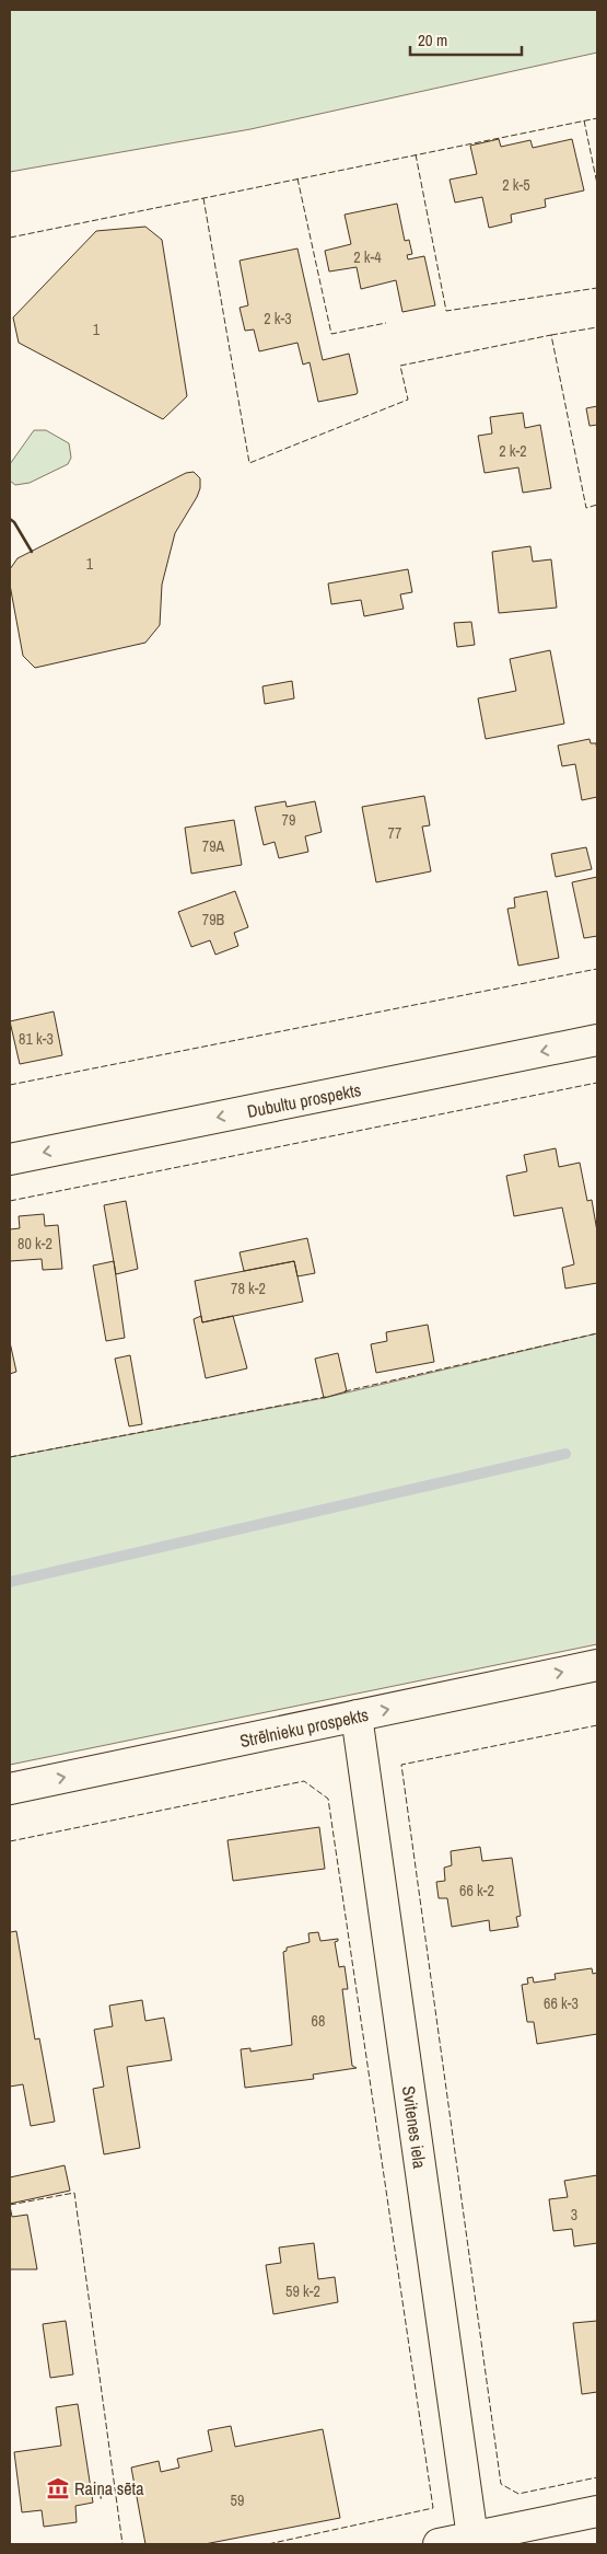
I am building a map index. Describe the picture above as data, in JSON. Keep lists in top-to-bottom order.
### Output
{
  "streets": {
    "main road": ["Dubultu prospekts", "Strēlnieku prospekts", "Svitenes iela"]
  },
  "crossings": [
    ["Strēlnieku prospekts", "Svitenes iela"]
  ],
  "one_way": ["Dubultu prospekts", "Strēlnieku prospekts"],
  "places": {
    "museum": ["Raiņa sēta"]
  },
  "house_numbers": [
    "2 k-5",
    "2 k-4",
    "2 k-3",
    "1",
    "2 k-2",
    "1",
    "79",
    "77",
    "79A",
    "79B",
    "81 k-3",
    "80 k-2",
    "78 k-2",
    "66 k-2",
    "66 k-3",
    "68",
    "3",
    "59 k-2",
    "59"
  ],
  "scale_bar": "20 m"
}
